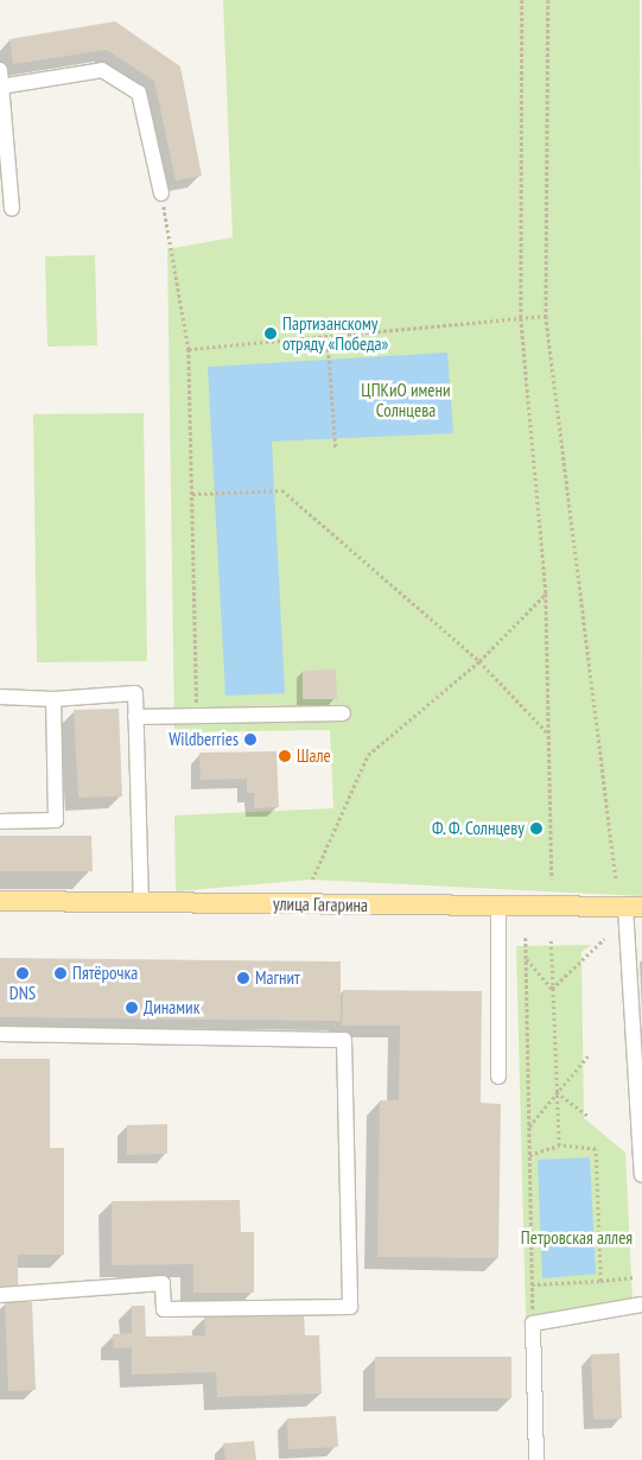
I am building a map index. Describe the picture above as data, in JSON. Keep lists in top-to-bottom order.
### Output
{
  "streets": {
    "main road": ["улица Гагарина"]
  },
  "parks": ["ЦПКиО имени Солнцева", "Петровская аллея"],
  "places": [
    "Партизанскому отряду «Победа»",
    "Wildberries",
    "Шале",
    "Ф. Ф. Солнцеву",
    "DNS",
    "Пятёрочка",
    "Магнит",
    "Динамик"
  ]
}
